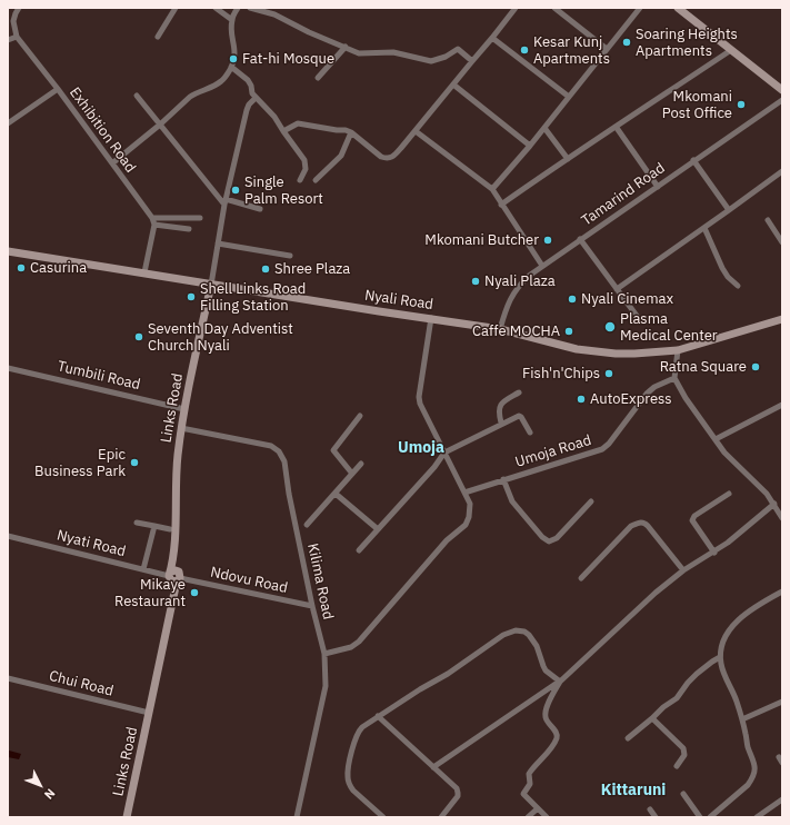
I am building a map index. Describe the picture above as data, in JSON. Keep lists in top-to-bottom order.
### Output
{
  "streets": {
    "main road": ["Nyali Road", "Links Road"],
    "street": [
      "Exhibition Road",
      "Tamarind Road",
      "Tumbili Road",
      "Umoja Road",
      "Nyati Road",
      "Ndovu Road",
      "Kilima Road",
      "Chui Road"
    ]
  },
  "crossings": [
    ["Tamarind Road", "Nyali Road"],
    ["Nyali Road", "Links Road"],
    ["Tumbili Road", "Links Road"],
    ["Links Road", "Nyati Road"],
    ["Links Road", "Ndovu Road"],
    ["Links Road", "Kilima Road"],
    ["Links Road", "Chui Road"],
    ["Nyati Road", "Ndovu Road"],
    ["Ndovu Road", "Kilima Road"]
  ],
  "districts": ["Umoja", "Kittaruni"],
  "places": [
    "Soaring Heights Apartments",
    "Kesar Kunj Apartments",
    "Fat-hi Mosque",
    "Mkomani Post Office",
    "Single Palm Resort",
    "Mkomani Butcher",
    "Casurina",
    "Shree Plaza",
    "Nyali Plaza",
    "Shell Links Road Filling Station",
    "Nyali Cinemax",
    "Plasma Medical Center",
    "Caffe MOCHA",
    "Seventh Day Adventist Church Nyali",
    "Ratna Square",
    "Fish'n'Chips",
    "AutoExpress",
    "Epic Business Park",
    "Mikaye Restaurant"
  ],
  "north": "bottom right"
}
